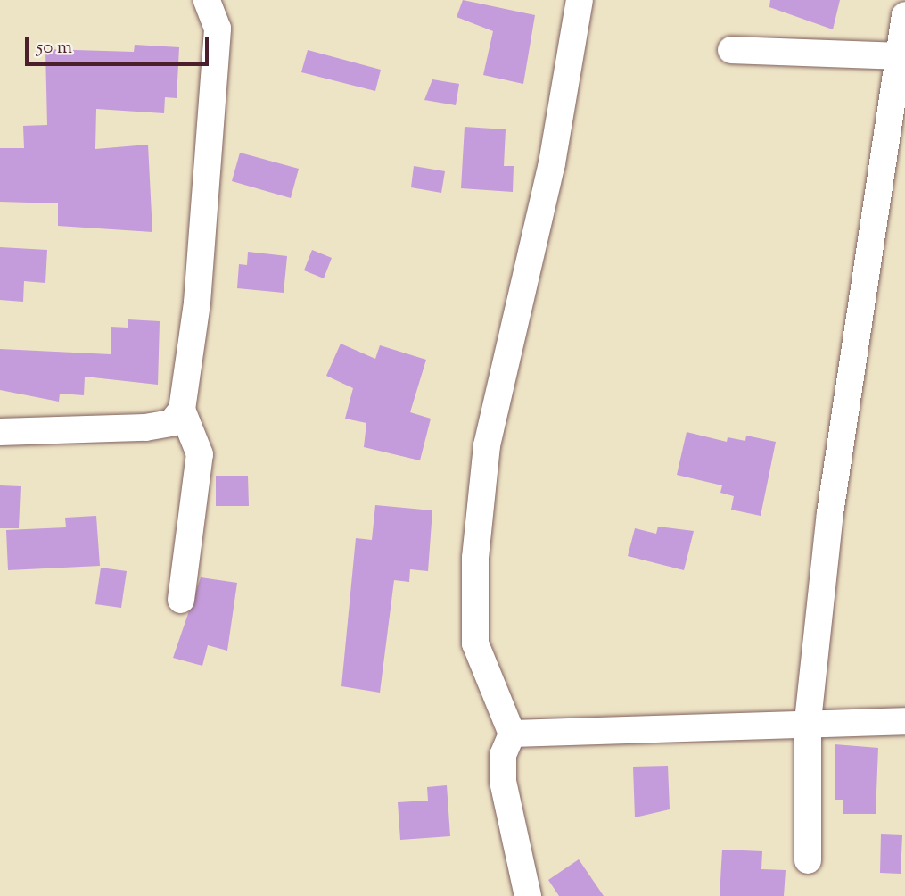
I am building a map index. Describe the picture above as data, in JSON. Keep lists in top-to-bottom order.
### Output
{
  "scale_bar": "50 m"
}
